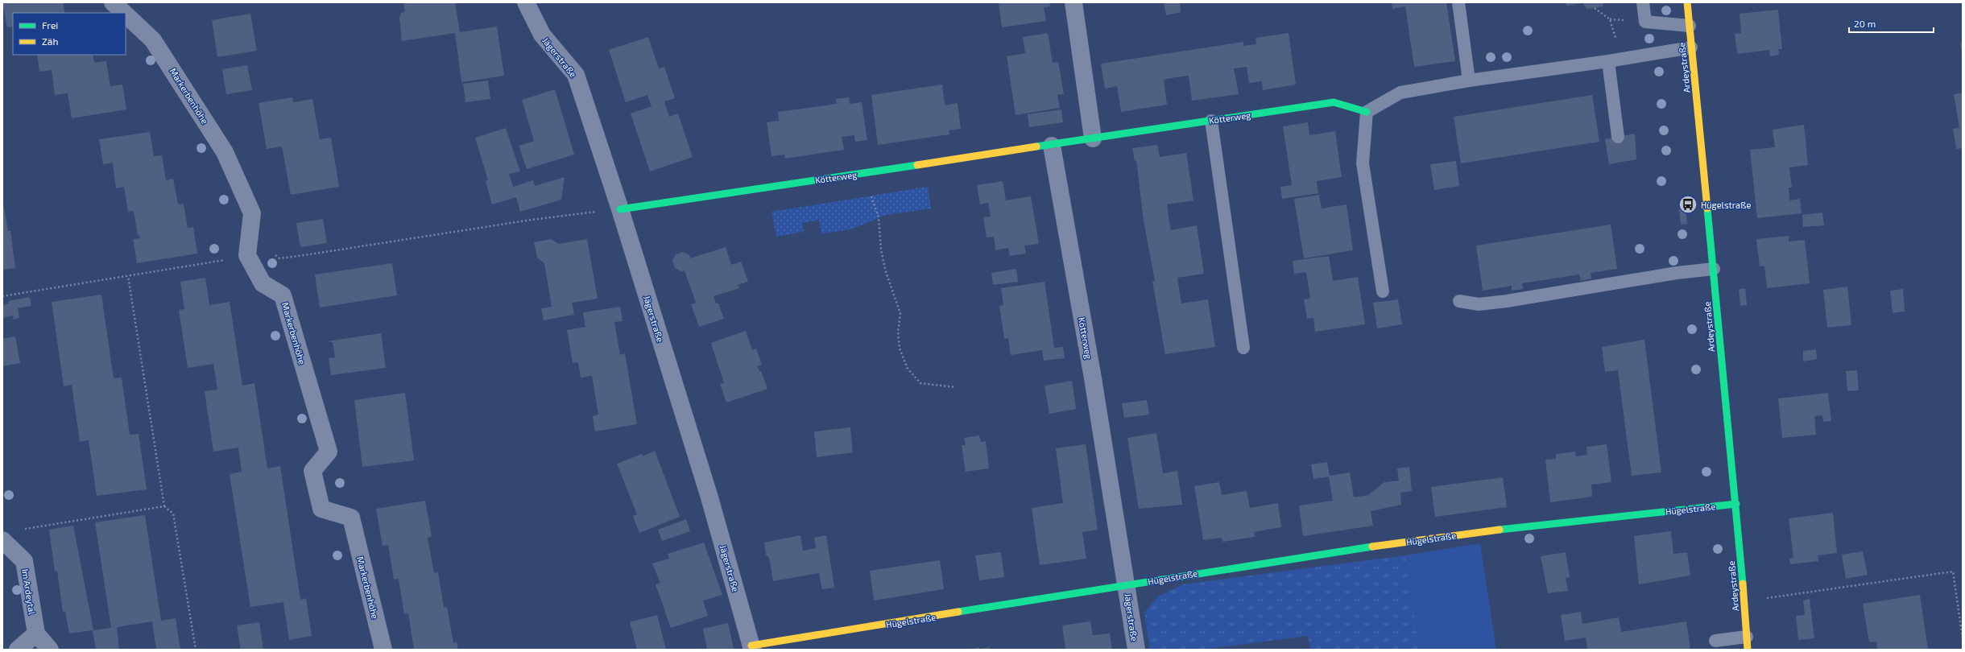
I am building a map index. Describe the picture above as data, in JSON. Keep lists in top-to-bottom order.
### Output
{
  "streets": {
    "street": [
      "Jägerstraße",
      "Ardeystraße",
      "Markerbenhöhe",
      "Kötterweg",
      "Hügelstraße",
      "Im Ardeytal"
    ]
  },
  "crossings": [
    ["Jägerstraße", "Kötterweg"],
    ["Jägerstraße", "Hügelstraße"],
    ["Ardeystraße", "Hügelstraße"],
    ["Kötterweg", "Hügelstraße"]
  ],
  "places": {
    "bus stop": ["Hügelstraße"]
  },
  "legend": ["Frei", "Zäh"],
  "scale_bar": "20 m"
}
